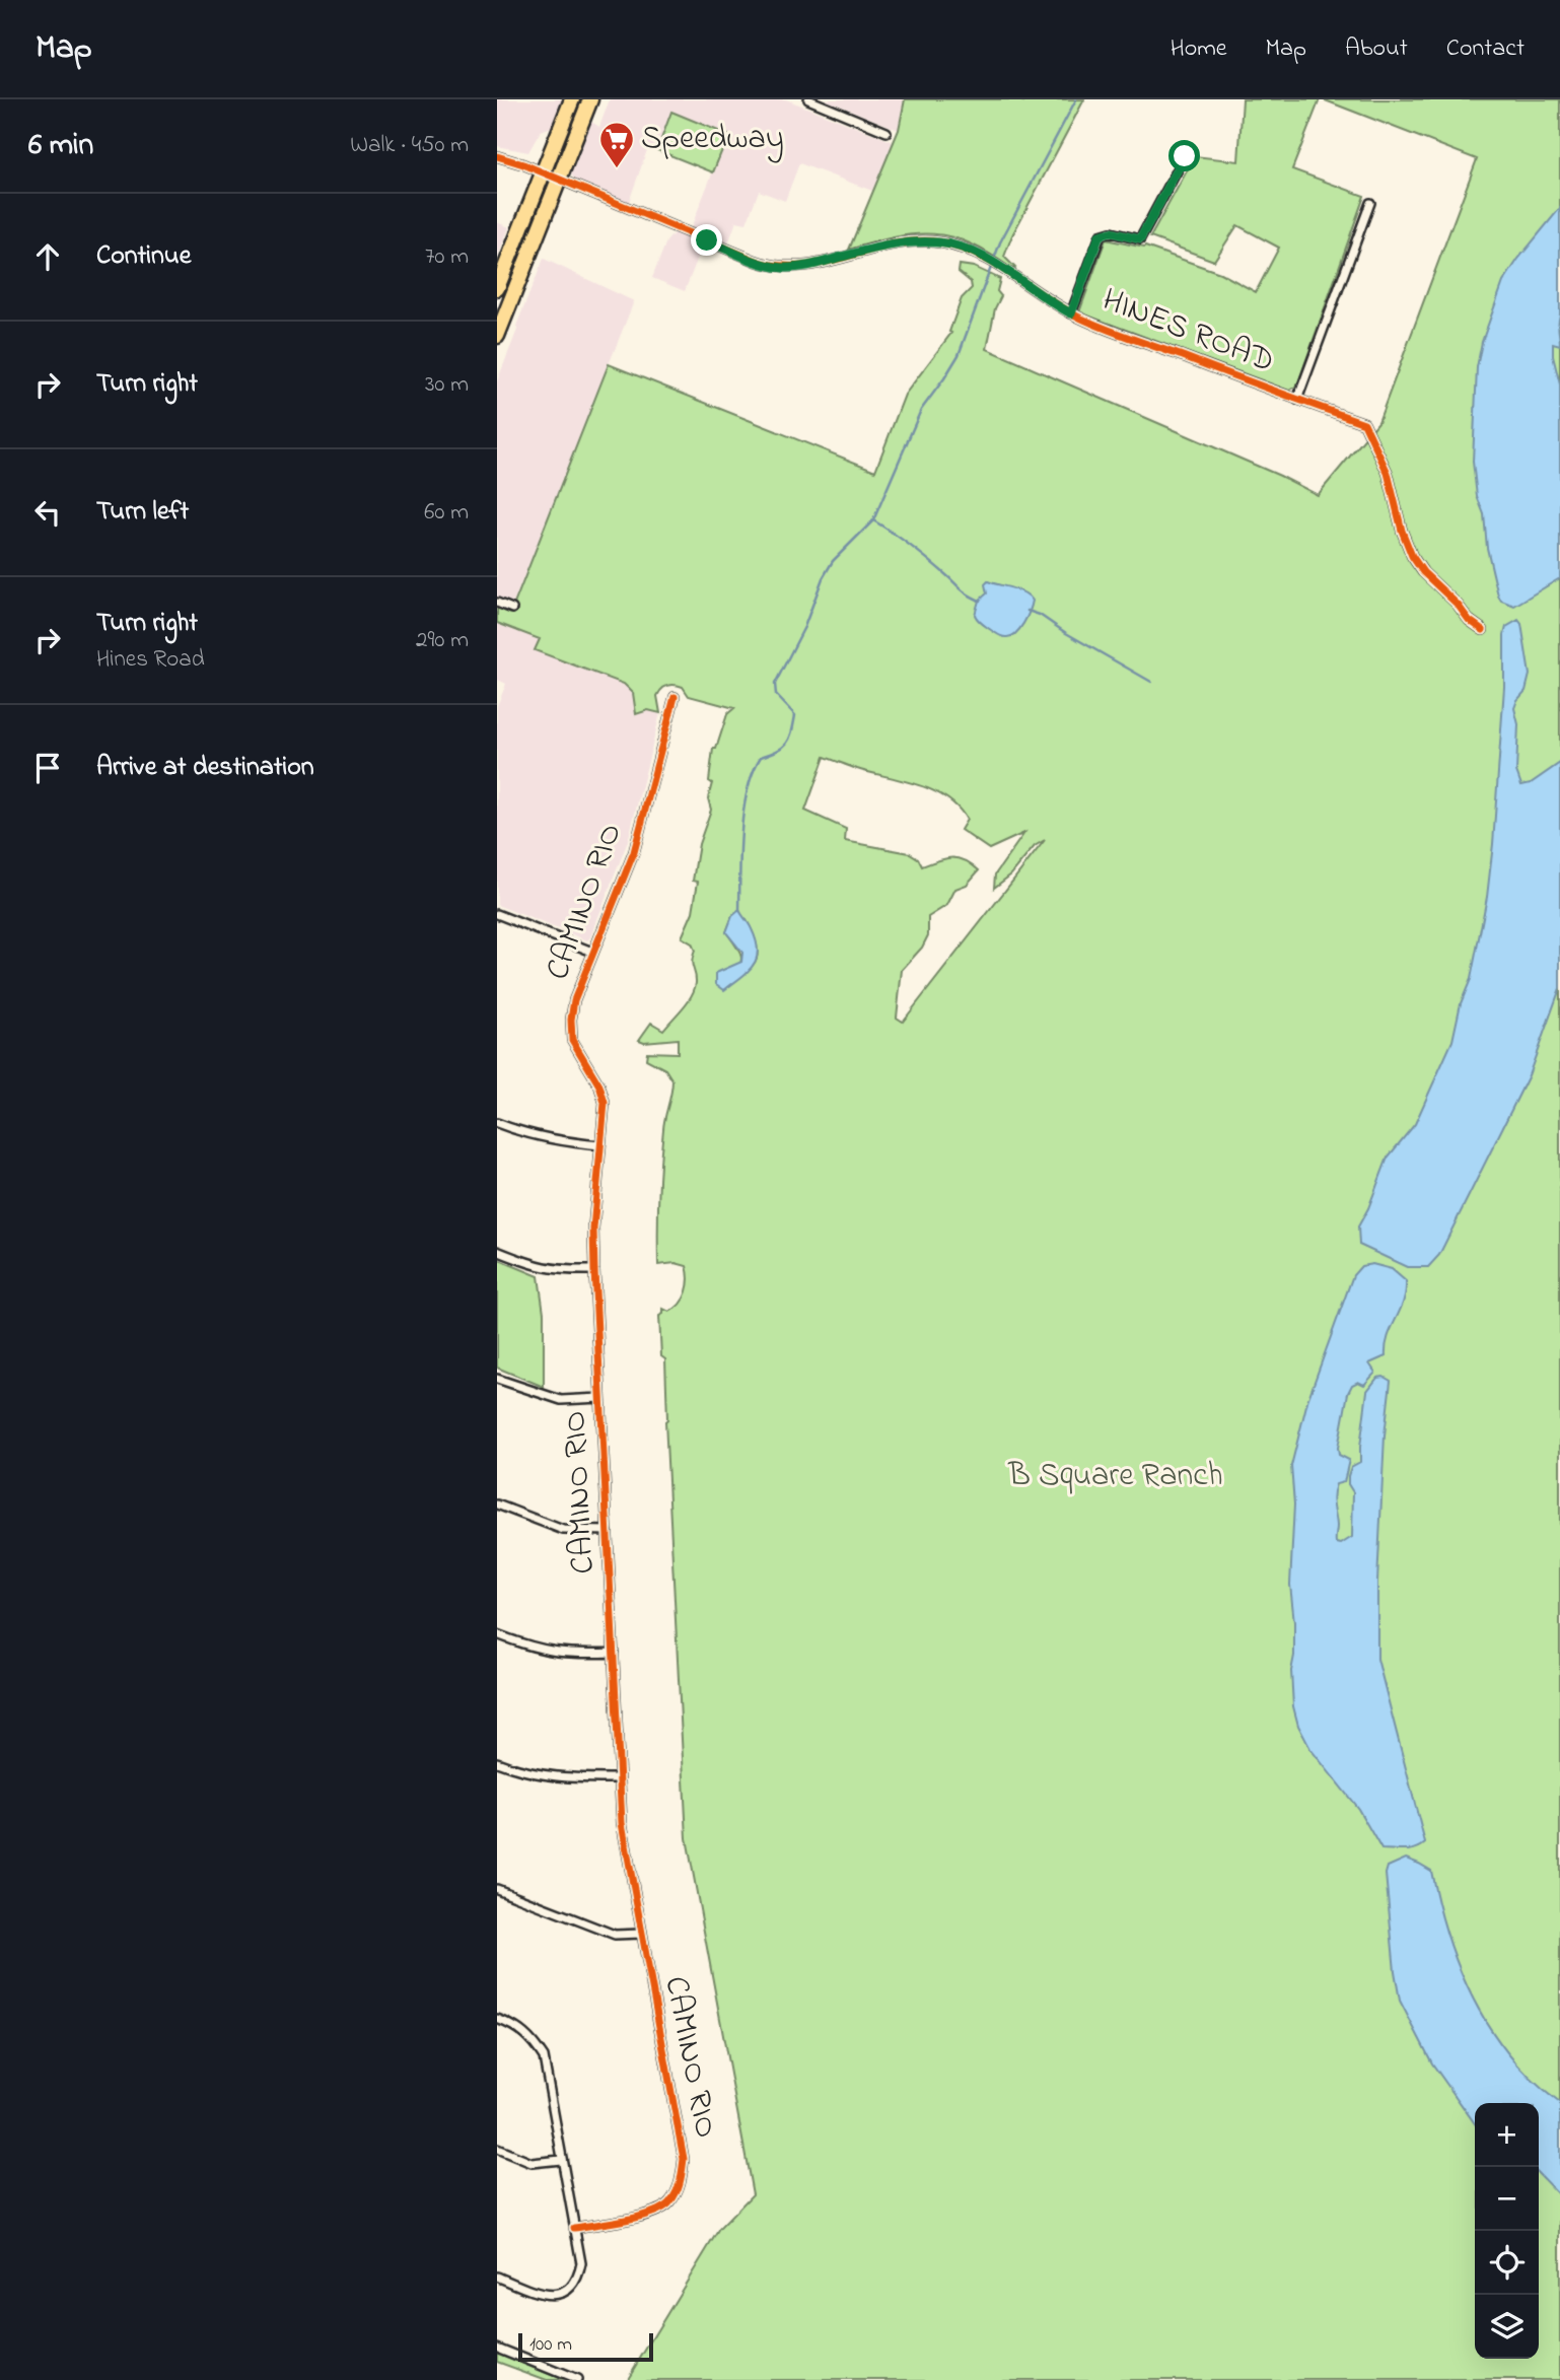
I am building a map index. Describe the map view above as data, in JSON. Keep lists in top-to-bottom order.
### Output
{
  "streets": {
    "street": ["HINES ROAD", "CAMINO RIO"]
  },
  "parks": ["B Square Ranch"],
  "places": {
    "supermarket": ["Speedway"]
  },
  "scale_bar": "100 m",
  "page": {
    "header": "Map",
    "nav": [
      "Home",
      "Map",
      "About",
      "Contact"
    ],
    "heading": ["6 min", "Walk · 450 m"],
    "list": [
      ["Continue", "70 m"],
      ["Turn right", "30 m"],
      ["Turn left", "60 m"],
      ["Turn right", "Hines Road", "290 m"],
      "Arrive at destination"
    ],
    "map_buttons": ["+", "−"],
    "scale": "100 m"
  }
}
